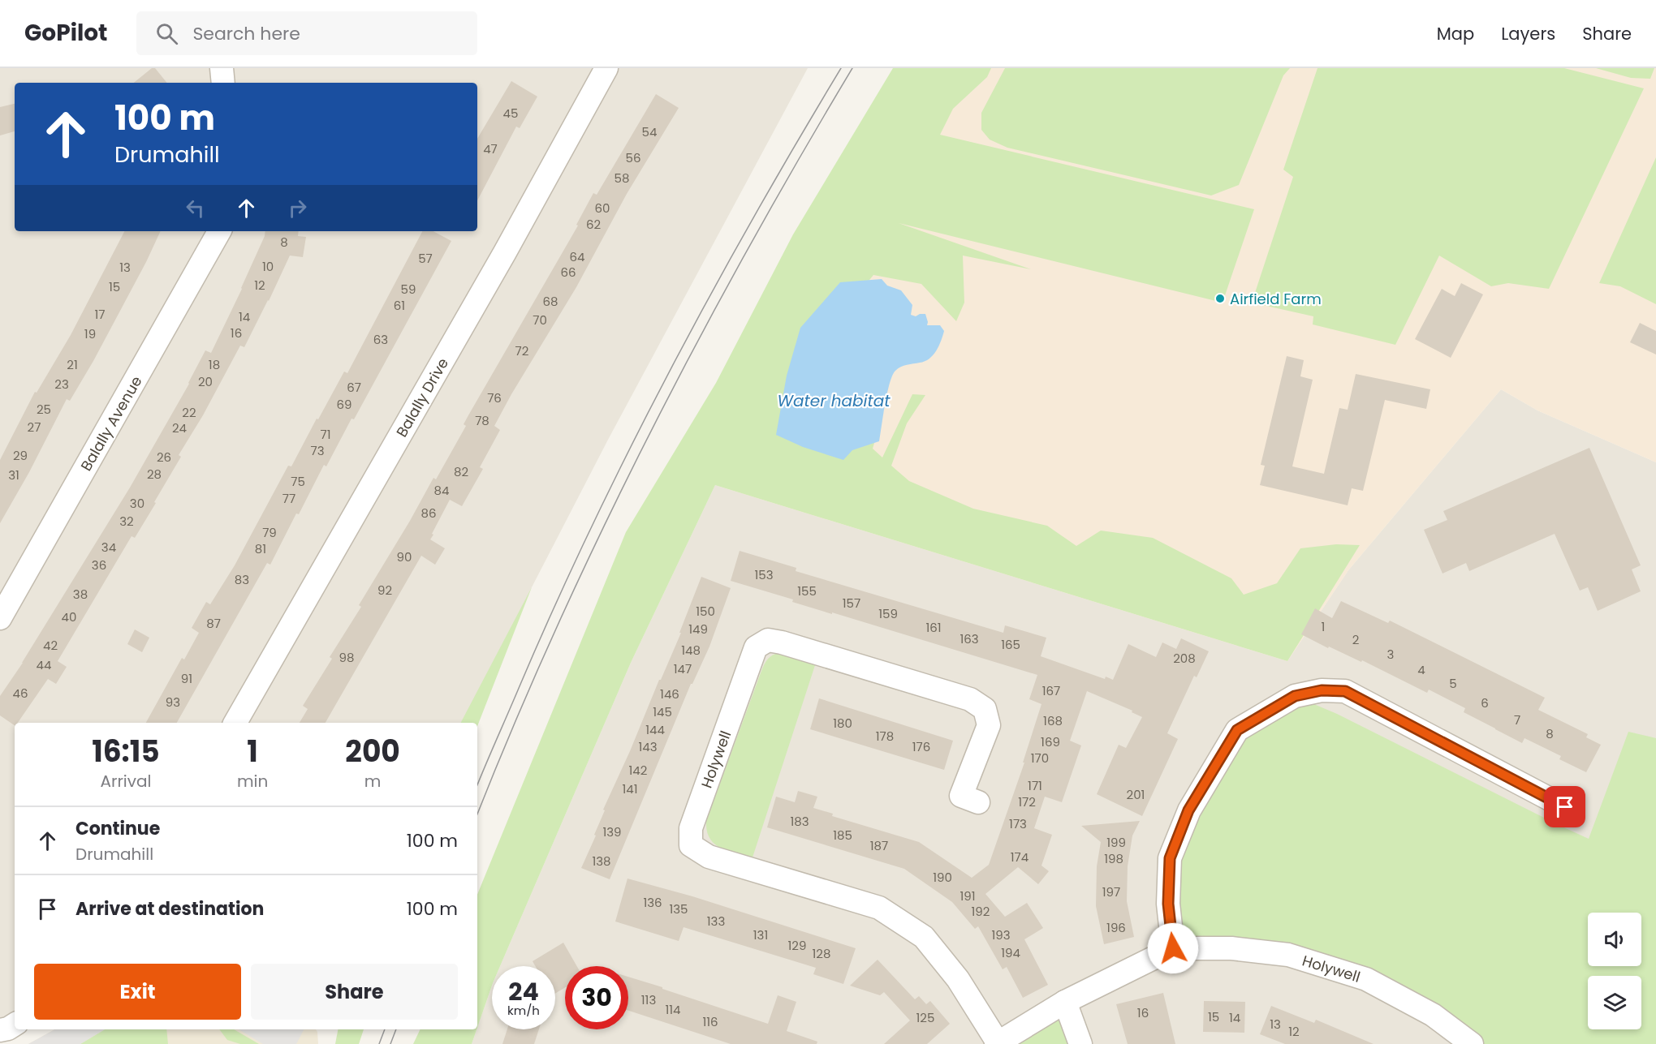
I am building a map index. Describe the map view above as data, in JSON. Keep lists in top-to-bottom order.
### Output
{
  "streets": {
    "street": ["Balally Drive", "Balally Avenue", "Holywell"]
  },
  "water": ["Water habitat"],
  "places": ["Airfield Farm"],
  "house_numbers": [
    "45",
    "54",
    "47",
    "56",
    "58",
    "60",
    "62",
    "8",
    "64",
    "57",
    "10",
    "13",
    "66",
    "12",
    "15",
    "59",
    "68",
    "61",
    "17",
    "14",
    "70",
    "16",
    "19",
    "63",
    "72",
    "21",
    "18",
    "20",
    "23",
    "67",
    "76",
    "69",
    "25",
    "22",
    "78",
    "27",
    "24",
    "71",
    "73",
    "29",
    "26",
    "82",
    "28",
    "31",
    "75",
    "84",
    "77",
    "30",
    "86",
    "32",
    "79",
    "34",
    "81",
    "90",
    "36",
    "153",
    "83",
    "92",
    "155",
    "38",
    "157",
    "150",
    "159",
    "40",
    "87",
    "1",
    "161",
    "149",
    "163",
    "2",
    "165",
    "42",
    "148",
    "3",
    "98",
    "208",
    "44",
    "147",
    "4",
    "91",
    "5",
    "167",
    "46",
    "146",
    "93",
    "6",
    "145",
    "7",
    "168",
    "180",
    "144",
    "8",
    "178",
    "169",
    "143",
    "176",
    "170",
    "142",
    "171",
    "141",
    "201",
    "172",
    "183",
    "173",
    "139",
    "185",
    "199",
    "187",
    "174",
    "198",
    "138",
    "190",
    "197",
    "191",
    "136",
    "135",
    "192",
    "133",
    "196",
    "131",
    "193",
    "129",
    "194",
    "128",
    "113",
    "114",
    "16",
    "15",
    "125",
    "14",
    "116",
    "13",
    "12"
  ],
  "page": {
    "header": "GoPilot",
    "search": "Search here",
    "nav": ["Map", "Layers", "Share"],
    "turn": ["100 m", "Drumahill"],
    "eta": [
      "16:15",
      "Arrival",
      "1",
      "min",
      "200",
      "m"
    ],
    "list": [
      {
        "name": "Continue",
        "note": "Drumahill",
        "value": "100 m"
      },
      {
        "name": "Arrive at destination",
        "value": "100 m"
      }
    ],
    "buttons": ["Exit", "Share"],
    "speed": "24 km/h",
    "limit": "30"
  }
}
